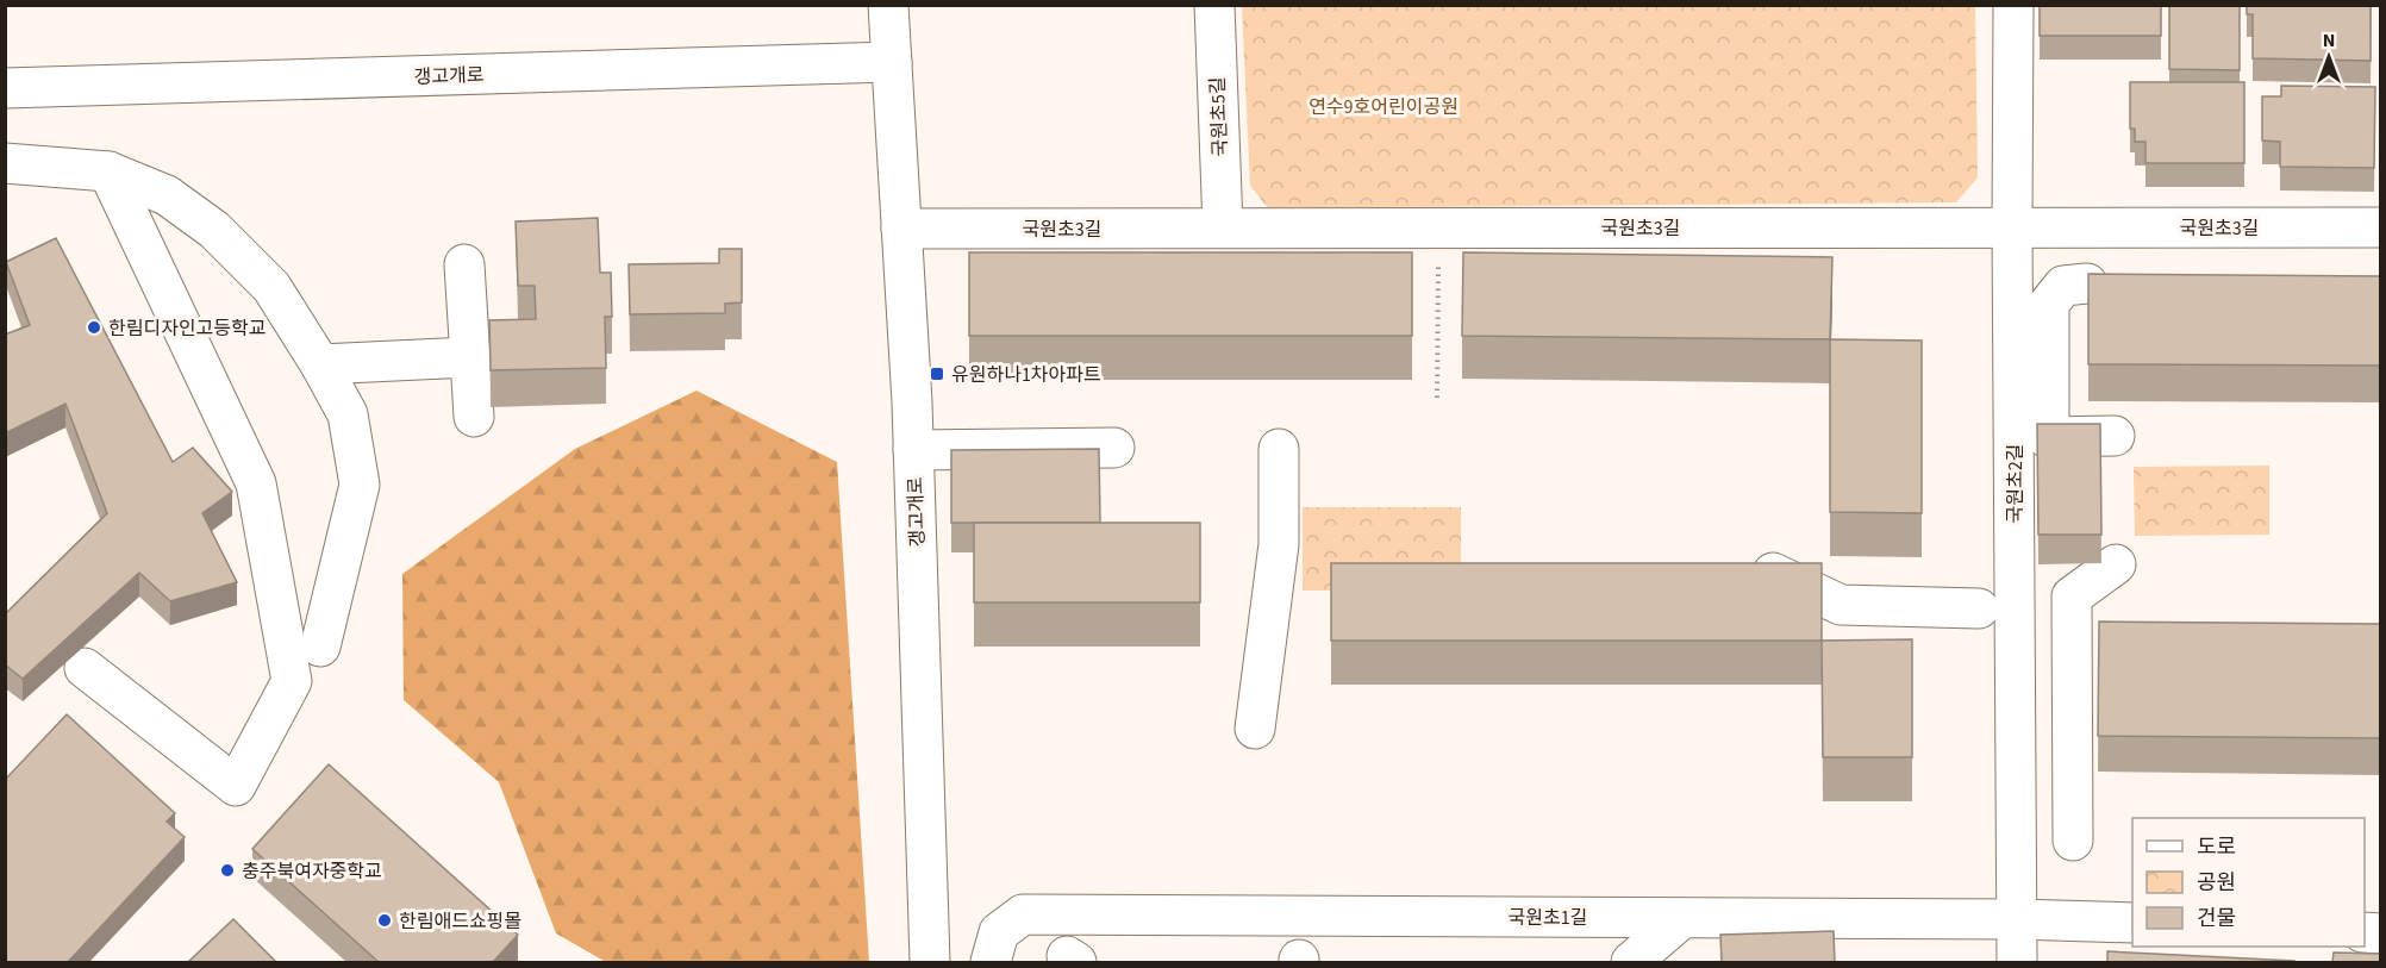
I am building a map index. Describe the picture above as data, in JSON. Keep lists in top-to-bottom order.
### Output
{
  "streets": {
    "street": [
      "갱고개로",
      "국원초5길",
      "국원초3길",
      "국원초2길",
      "국원초1길"
    ]
  },
  "crossings": [
    ["갱고개로", "국원초3길"],
    ["국원초5길", "국원초3길"],
    ["국원초3길", "국원초2길"],
    ["국원초2길", "국원초1길"]
  ],
  "parks": ["연수9호어린이공원"],
  "places": {
    "other": ["한림디자인고등학교", "충주북여자중학교", "한림애드쇼핑몰"],
    "transit": ["유원하나1차아파트"]
  },
  "legend": ["도로", "공원", "건물"],
  "north": "top"
}
